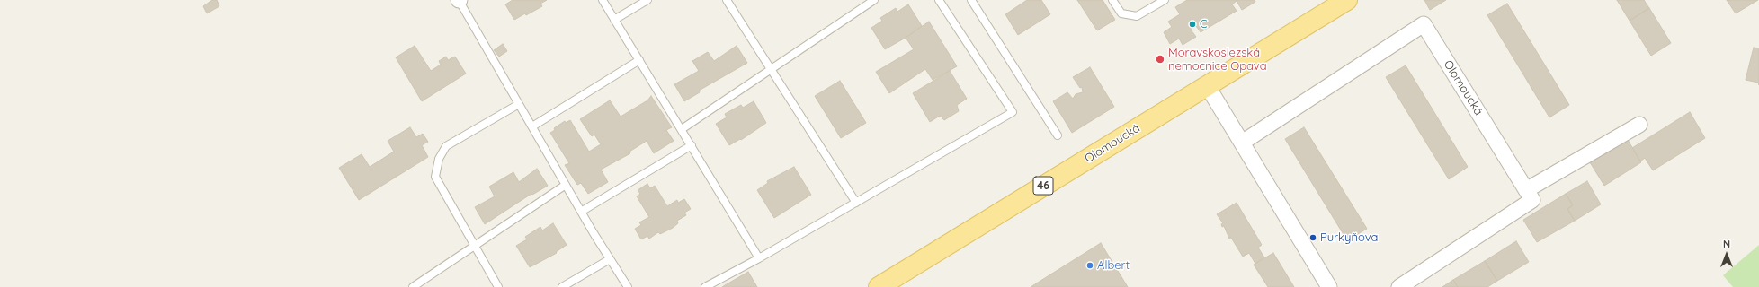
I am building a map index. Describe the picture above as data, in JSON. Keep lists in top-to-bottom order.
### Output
{
  "streets": {
    "main road": ["Olomoucká", "46"]
  },
  "places": [
    "C",
    "Moravskoslezská nemocnice Opava",
    "Purkyňova",
    "Albert"
  ],
  "north": "top"
}
